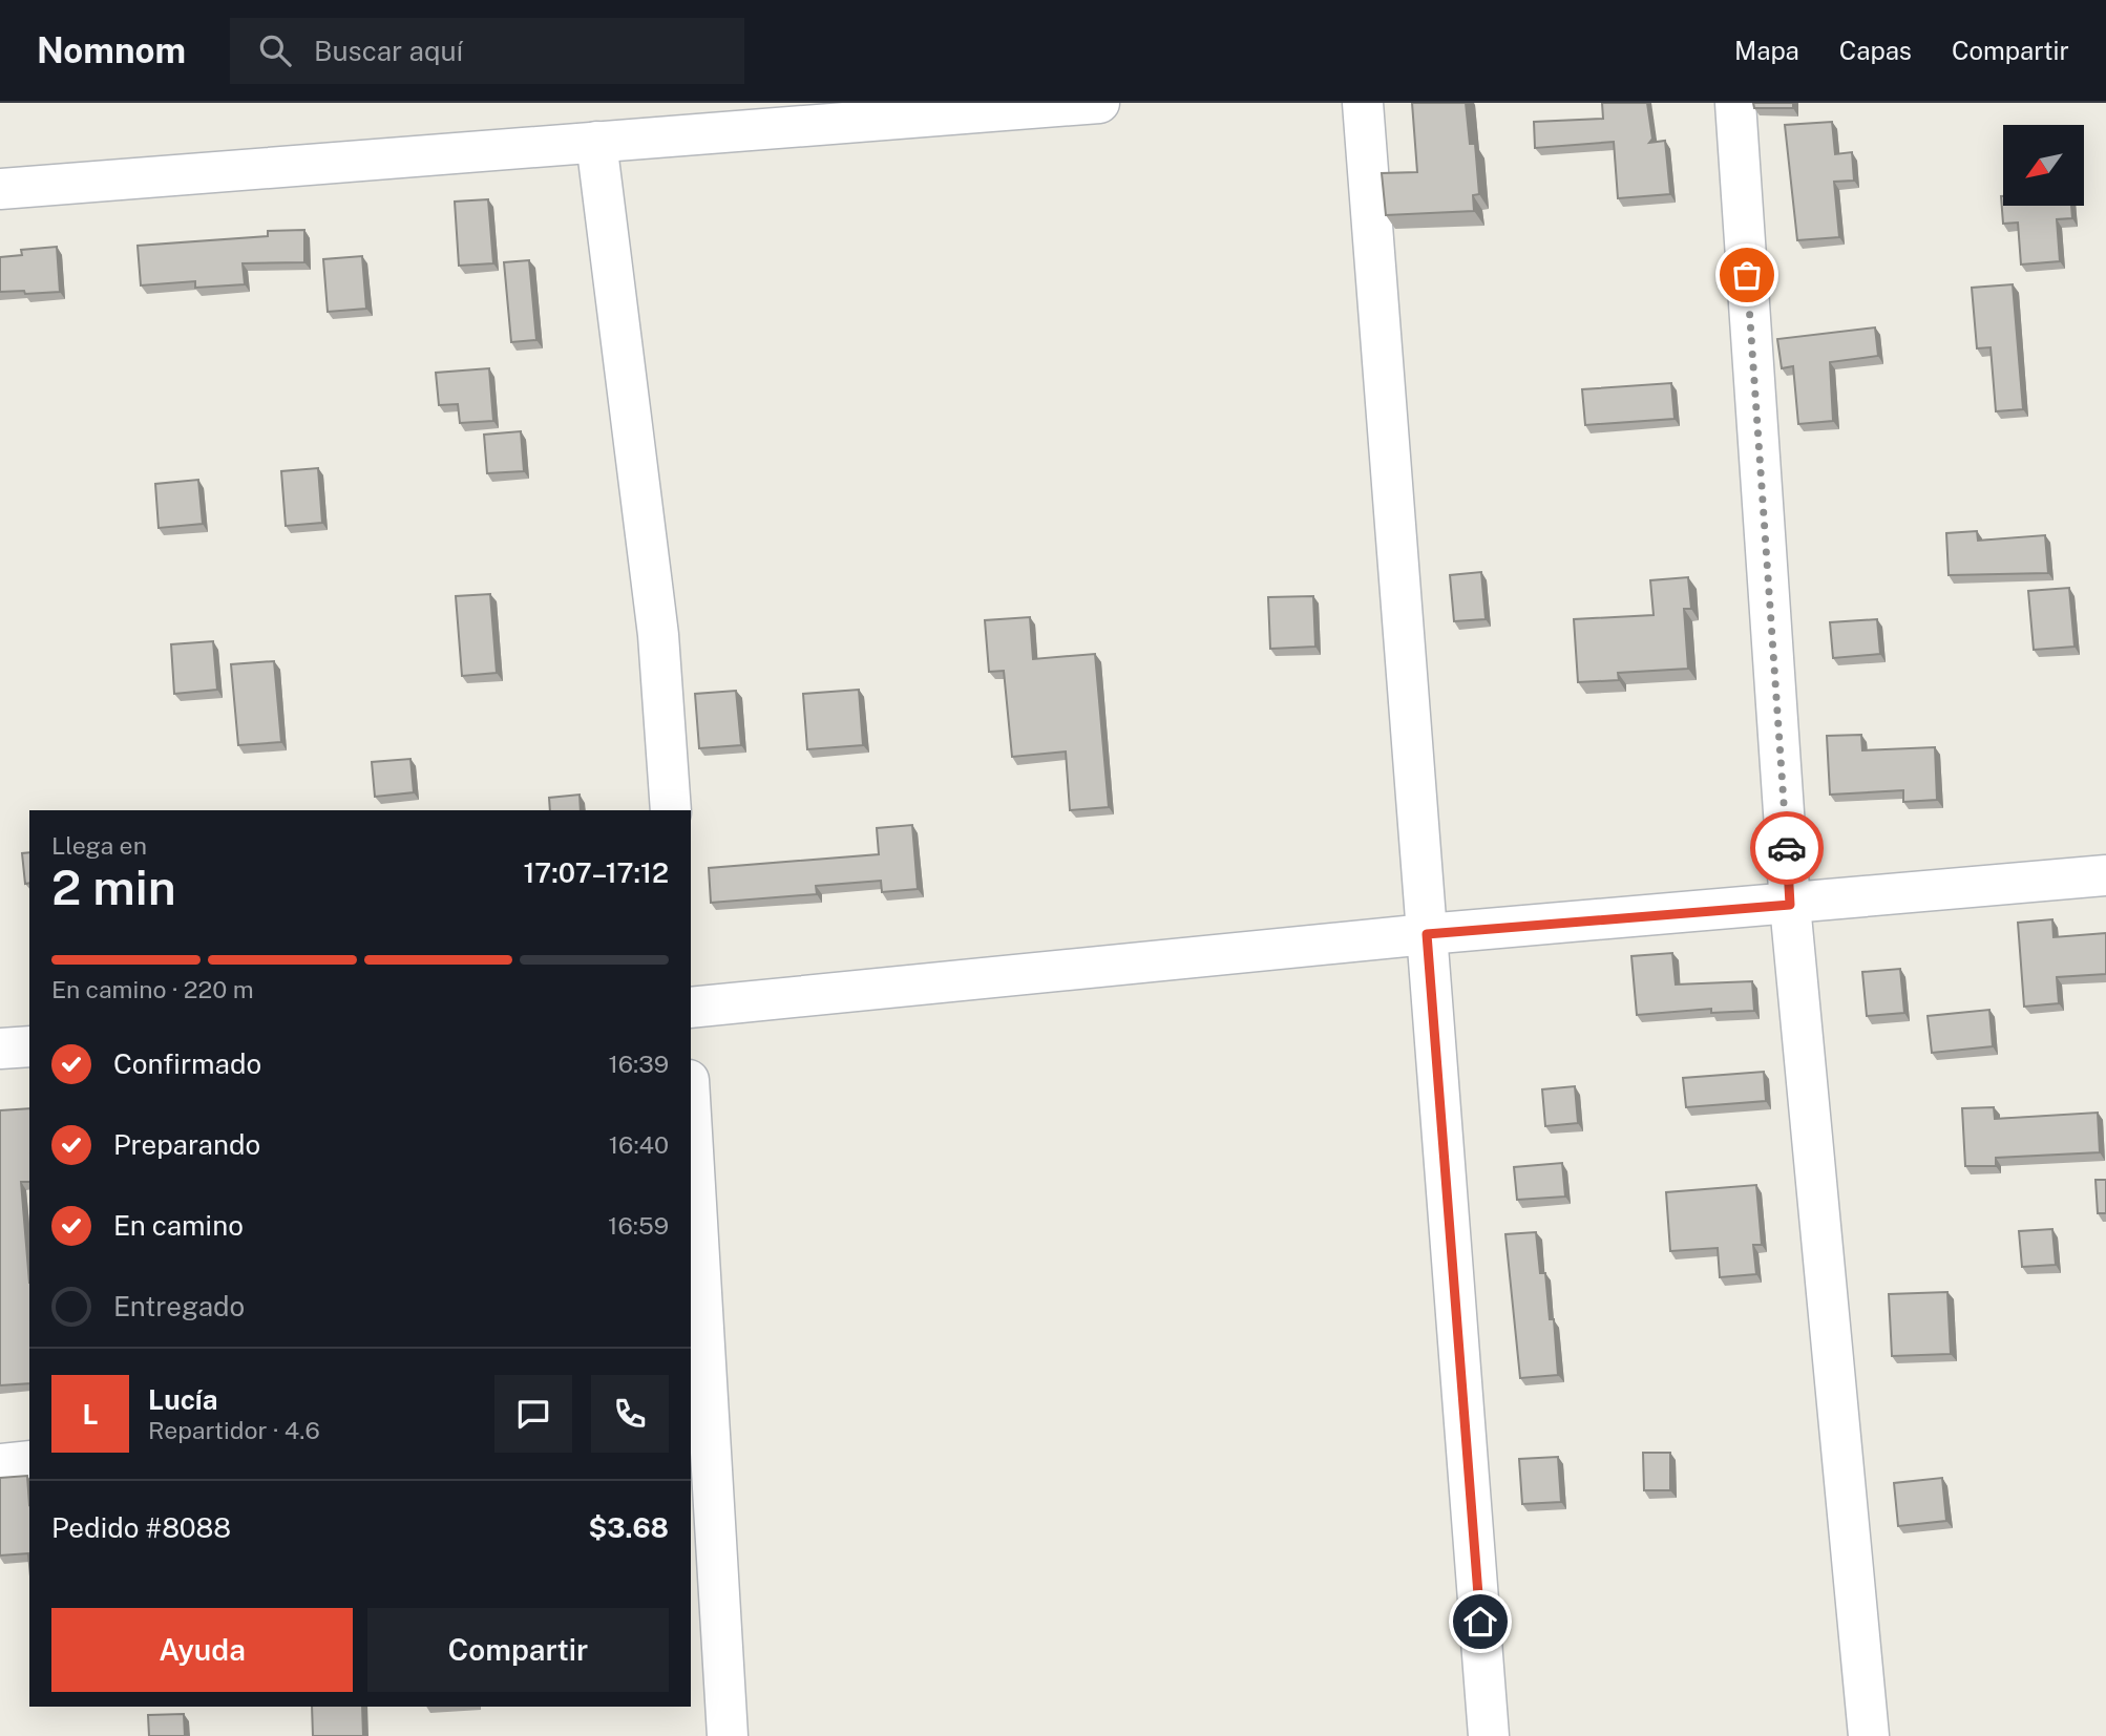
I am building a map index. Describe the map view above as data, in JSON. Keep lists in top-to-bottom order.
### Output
{
  "north": "bottom left",
  "page": {
    "header": "Nomnom",
    "search": "Buscar aquí",
    "nav": ["Mapa", "Capas", "Compartir"],
    "heading": ["2 min", "Llega en", "17:07–17:12"],
    "panel": [
      "Lucía",
      "Repartidor · 4.6",
      "Pedido #8088",
      "$3.68"
    ],
    "bar": "En camino · 220 m",
    "list": [
      ["Confirmado", "16:39"],
      ["Preparando", "16:40"],
      ["En camino", "16:59"],
      "Entregado"
    ],
    "round": "L",
    "buttons": ["Ayuda", "Compartir"]
  }
}
